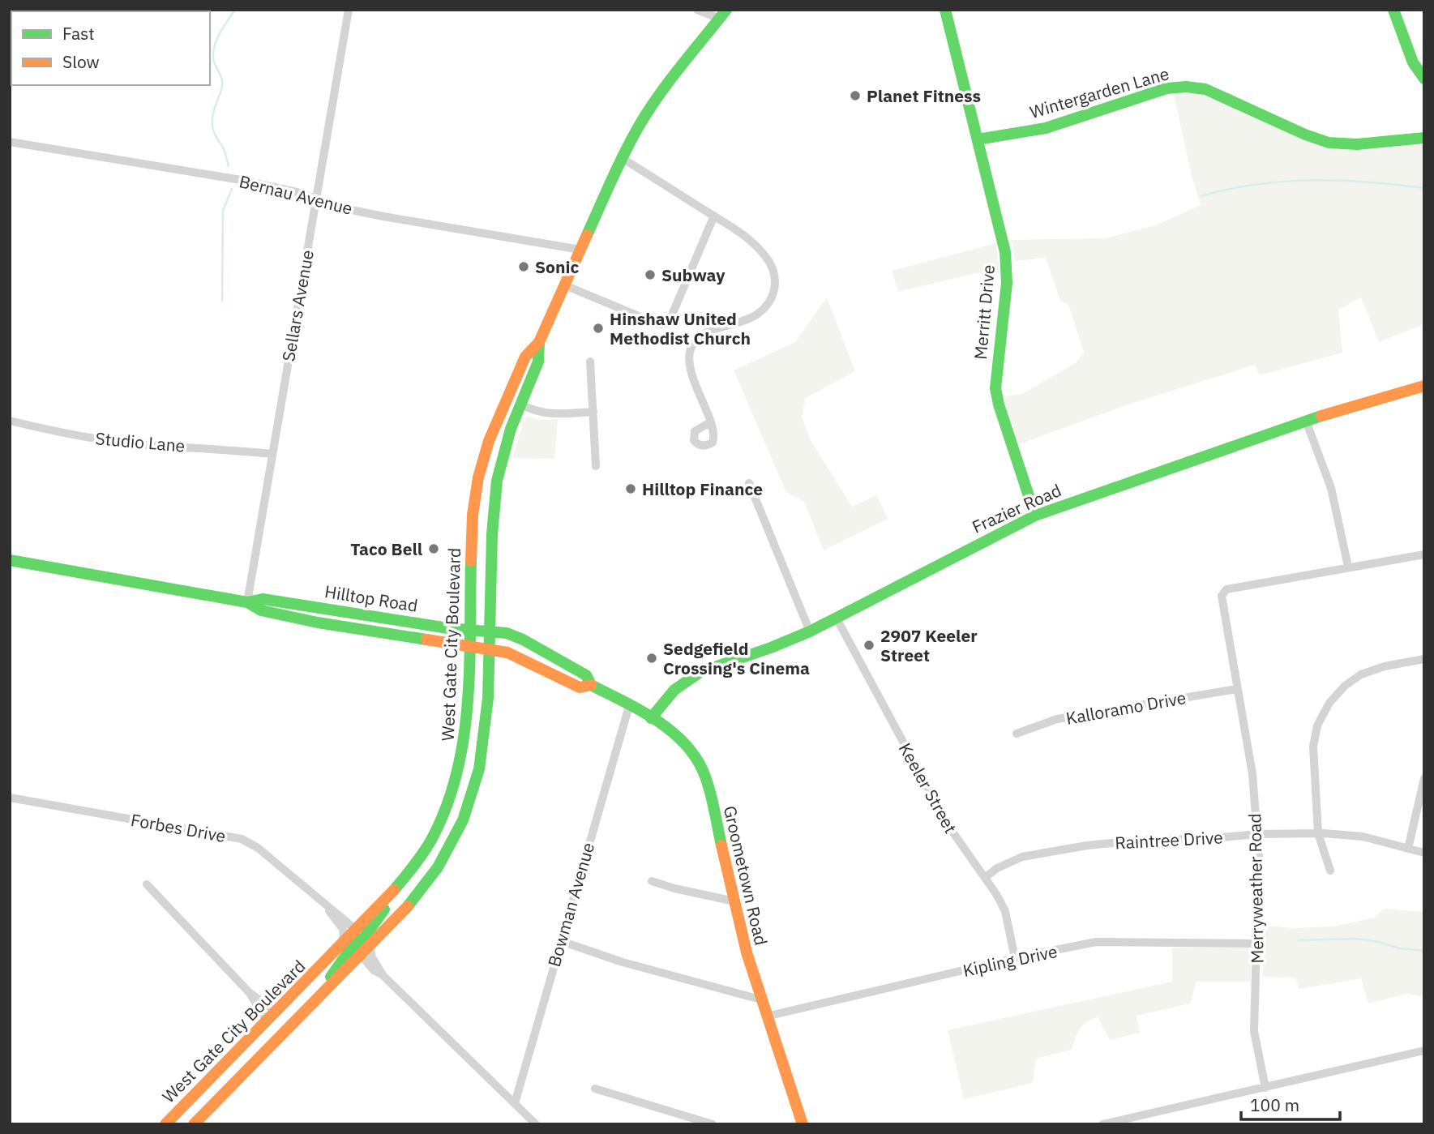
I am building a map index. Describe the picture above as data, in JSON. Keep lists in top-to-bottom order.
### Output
{
  "streets": {
    "main road": [
      "Wintergarden Lane",
      "Merritt Drive",
      "Frazier Road",
      "Hilltop Road",
      "West Gate City Boulevard",
      "Groometown Road"
    ],
    "street": [
      "Bernau Avenue",
      "Sellars Avenue",
      "Studio Lane",
      "Kalloramo Drive",
      "Keeler Street",
      "Forbes Drive",
      "Raintree Drive",
      "Merryweather Road",
      "Bowman Avenue",
      "Kipling Drive"
    ]
  },
  "crossings": [
    ["Wintergarden Lane", "Merritt Drive"],
    ["Bernau Avenue", "Sellars Avenue"],
    ["Bernau Avenue", "West Gate City Boulevard"],
    ["Sellars Avenue", "Studio Lane"],
    ["Sellars Avenue", "Hilltop Road"],
    ["Merritt Drive", "Frazier Road"],
    ["Frazier Road", "Keeler Street"],
    ["Frazier Road", "Groometown Road"],
    ["Hilltop Road", "West Gate City Boulevard"],
    ["Hilltop Road", "Groometown Road"],
    ["West Gate City Boulevard", "Forbes Drive"],
    ["West Gate City Boulevard", "Groometown Road"],
    ["Kalloramo Drive", "Merryweather Road"],
    ["Keeler Street", "Raintree Drive"],
    ["Keeler Street", "Kipling Drive"],
    ["Raintree Drive", "Merryweather Road"],
    ["Groometown Road", "Bowman Avenue"],
    ["Groometown Road", "Kipling Drive"],
    ["Merryweather Road", "Kipling Drive"]
  ],
  "places": [
    "Planet Fitness",
    "Sonic",
    "Subway",
    "Hinshaw United Methodist Church",
    "Hilltop Finance",
    "Taco Bell",
    "2907 Keeler Street",
    "Sedgefield Crossing's Cinema"
  ],
  "legend": ["Fast", "Slow"],
  "scale_bar": "100 m"
}
